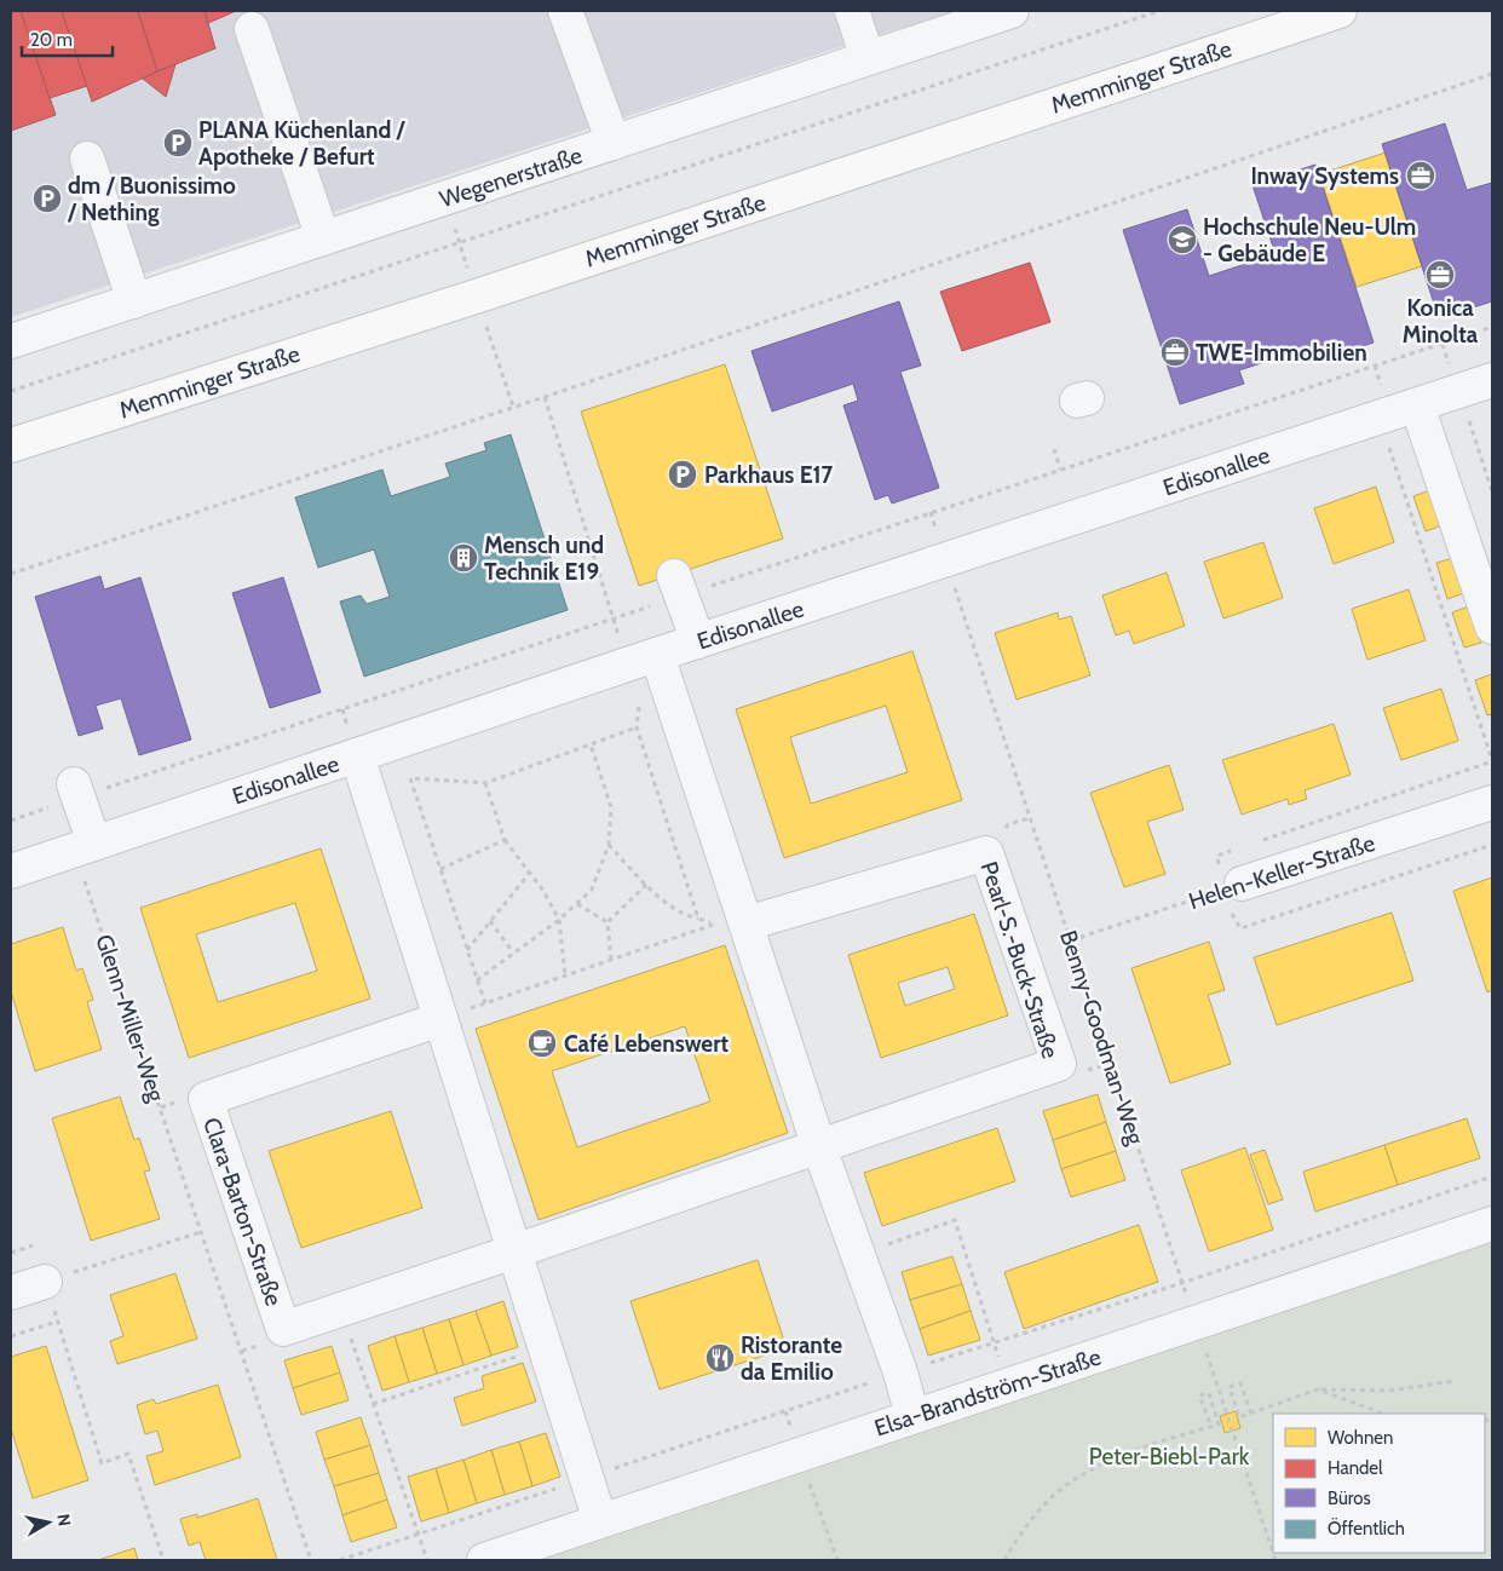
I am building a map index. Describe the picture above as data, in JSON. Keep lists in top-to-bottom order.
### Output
{
  "streets": {
    "main road": ["Memminger Straße"],
    "street": [
      "Wegenerstraße",
      "Edisonallee",
      "Helen-Keller-Straße",
      "Pearl-S.-Buck-Straße",
      "Clara-Barton-Straße",
      "Elsa-Brandström-Straße"
    ],
    "path": ["Glenn-Miller-Weg", "Benny-Goodman-Weg"]
  },
  "crossings": [
    ["Edisonallee", "Glenn-Miller-Weg"],
    ["Edisonallee", "Benny-Goodman-Weg"],
    ["Helen-Keller-Straße", "Benny-Goodman-Weg"],
    ["Pearl-S.-Buck-Straße", "Clara-Barton-Straße"],
    ["Benny-Goodman-Weg", "Elsa-Brandström-Straße"]
  ],
  "parks": ["Peter-Biebl-Park"],
  "places": {
    "parking": ["PLANA Küchenland / Apotheke / Befurt", "dm / Buonissimo / Nething", "Parkhaus E17"],
    "office": ["Inway Systems", "Konica Minolta", "TWE-Immobilien"],
    "school or university": ["Hochschule Neu-Ulm - Gebäude E"],
    "building": ["Mensch und Technik E19"],
    "cafe": ["Café Lebenswert"],
    "restaurant": ["Ristorante da Emilio"]
  },
  "legend": [
    "Wohnen",
    "Handel",
    "Büros",
    "Öffentlich"
  ],
  "scale_bar": "20 m",
  "north": "right"
}
